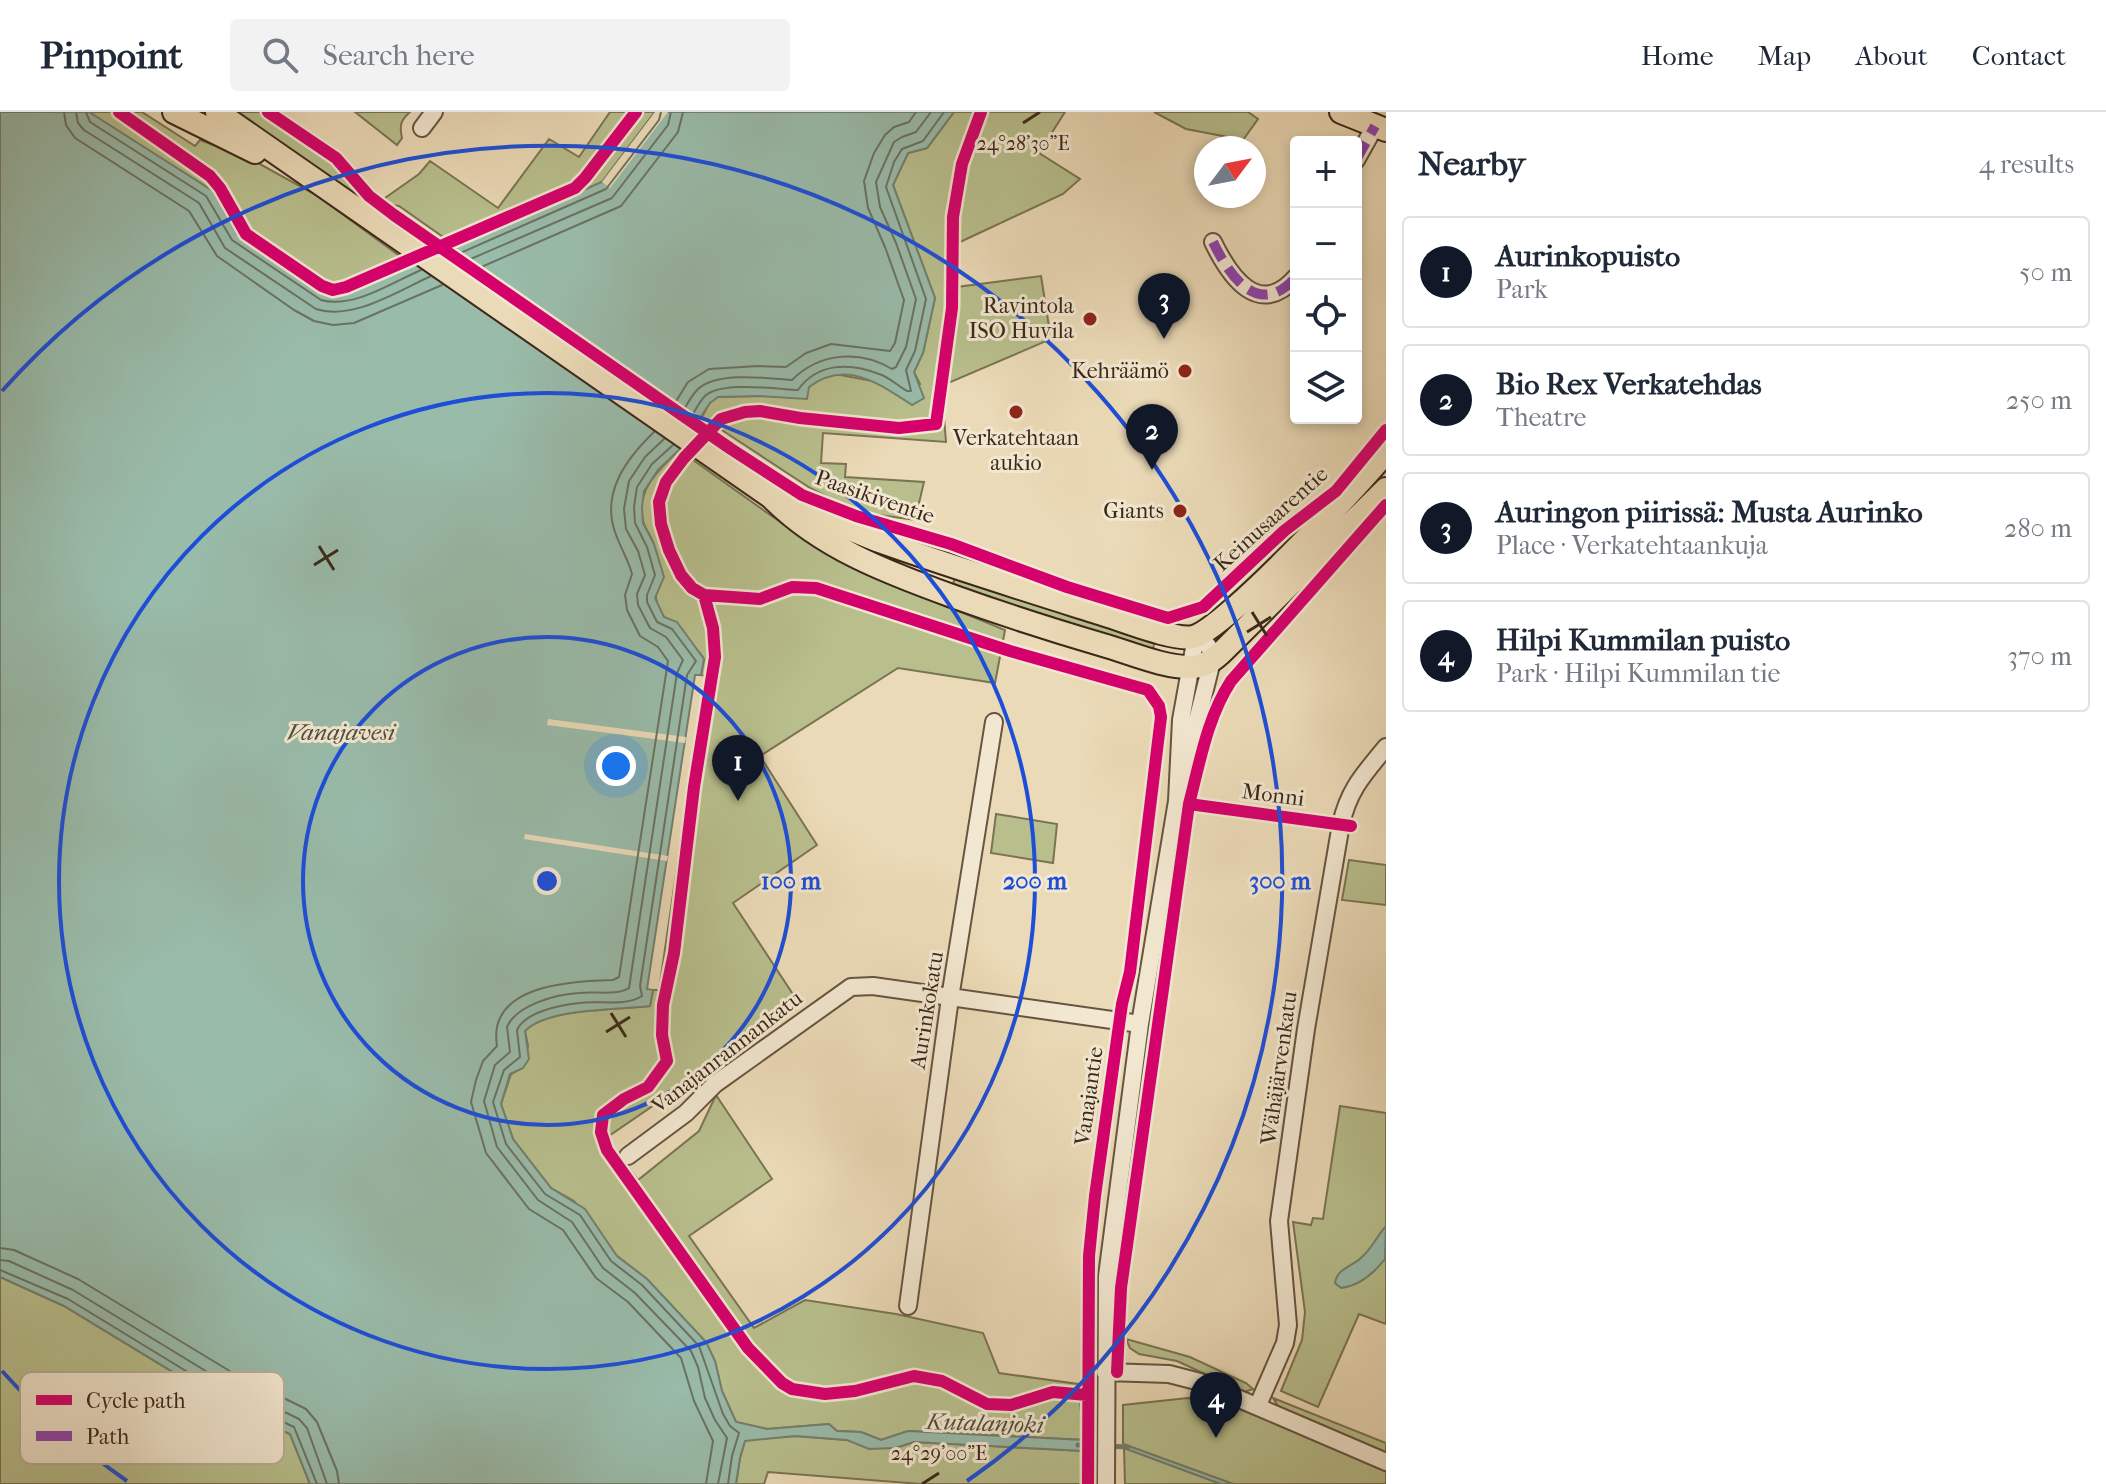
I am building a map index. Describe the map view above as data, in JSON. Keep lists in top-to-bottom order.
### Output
{
  "streets": {
    "main road": ["Paasikiventie", "Keinusaarentie"],
    "street": [
      "Aurinkokatu",
      "Vanajanrannankatu",
      "Wähäjärvenkatu",
      "Vanajantie"
    ],
    "cycle path": ["Monni"]
  },
  "crossings": [
    ["Paasikiventie", "Keinusaarentie"],
    ["Paasikiventie", "Vanajantie"],
    ["Keinusaarentie", "Vanajantie"],
    ["Aurinkokatu", "Vanajanrannankatu"],
    ["Vanajanrannankatu", "Vanajantie"]
  ],
  "water": ["Vanajavesi", "Kutalanjoki"],
  "places": [
    "Ravintola ISO Huvila",
    "Kehräämö",
    "Verkatehtaan aukio",
    "Giants"
  ],
  "legend": ["Cycle path", "Path"],
  "north": "top right",
  "page": {
    "header": "Pinpoint",
    "search": "Search here",
    "nav": [
      "Home",
      "Map",
      "About",
      "Contact"
    ],
    "heading": ["Nearby", "4 results"],
    "map_buttons": ["+", "−"],
    "list": [
      {
        "mark": "1",
        "name": "Aurinkopuisto",
        "note": "Park",
        "value": "50 m"
      },
      {
        "mark": "2",
        "name": "Bio Rex Verkatehdas",
        "note": "Theatre",
        "value": "250 m"
      },
      {
        "mark": "3",
        "name": "Auringon piirissä: Musta Aurinko",
        "note": "Place · Verkatehtaankuja",
        "value": "280 m"
      },
      {
        "mark": "4",
        "name": "Hilpi Kummilan puisto",
        "note": "Park · Hilpi Kummilan tie",
        "value": "370 m"
      }
    ],
    "pins": [
      "3",
      "2",
      "1",
      "4"
    ]
  },
  "coordinates": ["24°28'30\"E", "24°29'00\"E"],
  "rings": ["100 m", "200 m", "300 m"]
}
